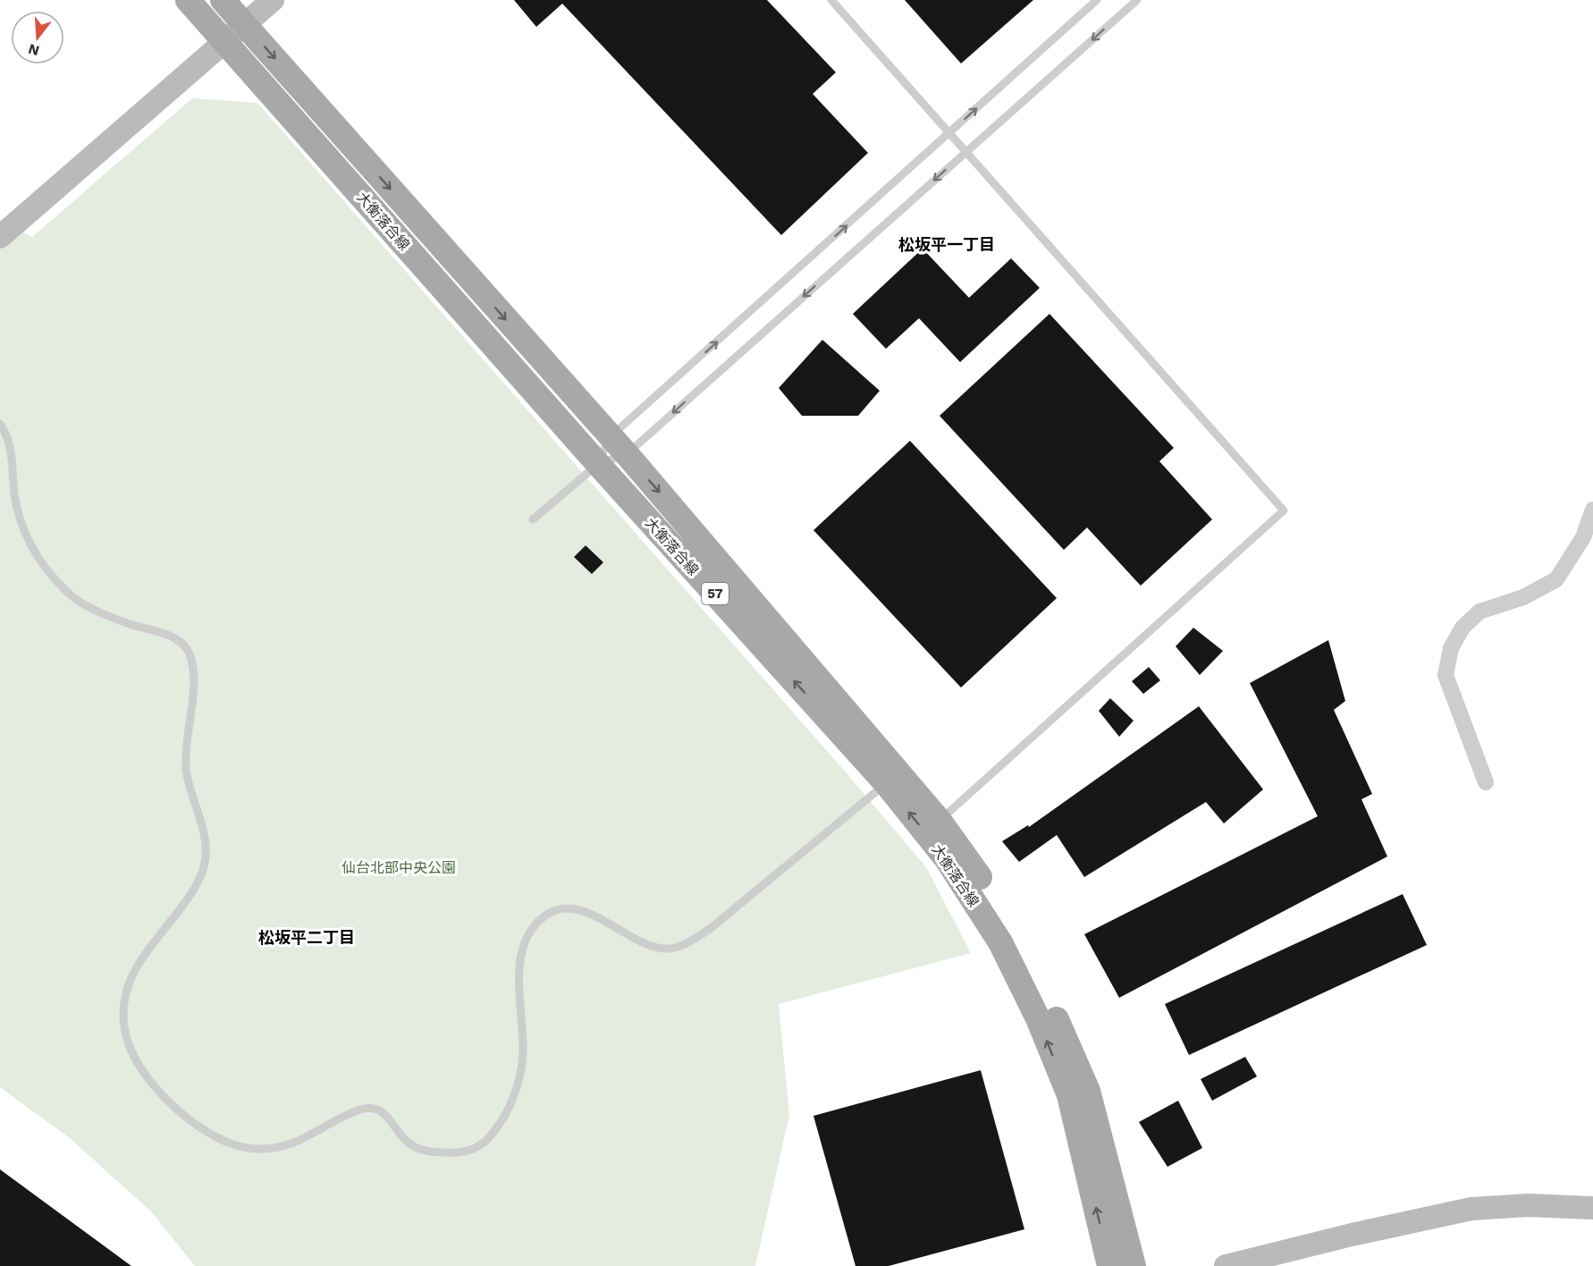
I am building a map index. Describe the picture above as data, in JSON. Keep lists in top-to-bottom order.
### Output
{
  "streets": {
    "main road": ["大衡落合線", "57"]
  },
  "districts": ["松坂平一丁目", "松坂平二丁目"],
  "parks": ["仙台北部中央公園"],
  "north": "bottom"
}
